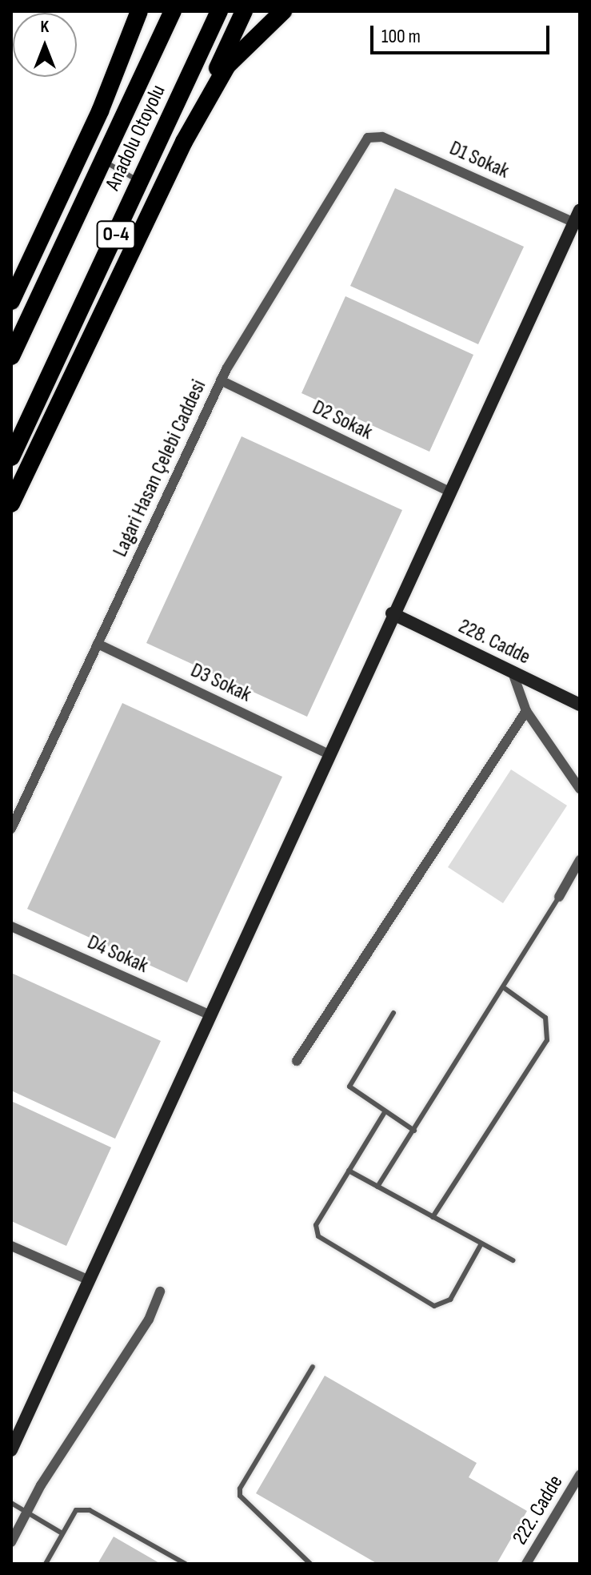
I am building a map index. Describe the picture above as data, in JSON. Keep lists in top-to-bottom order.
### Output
{
  "streets": {
    "highway": ["Anadolu Otoyolu", "O-4"],
    "street": [
      "D1 Sokak",
      "D2 Sokak",
      "Lagari Hasan Çelebi Caddesi",
      "228. Cadde",
      "D3 Sokak",
      "D4 Sokak",
      "222. Cadde"
    ]
  },
  "crossings": [
    ["D1 Sokak", "Lagari Hasan Çelebi Caddesi"],
    ["D2 Sokak", "Lagari Hasan Çelebi Caddesi"],
    ["Lagari Hasan Çelebi Caddesi", "D3 Sokak"]
  ],
  "scale_bar": "100 m",
  "north": "top"
}
